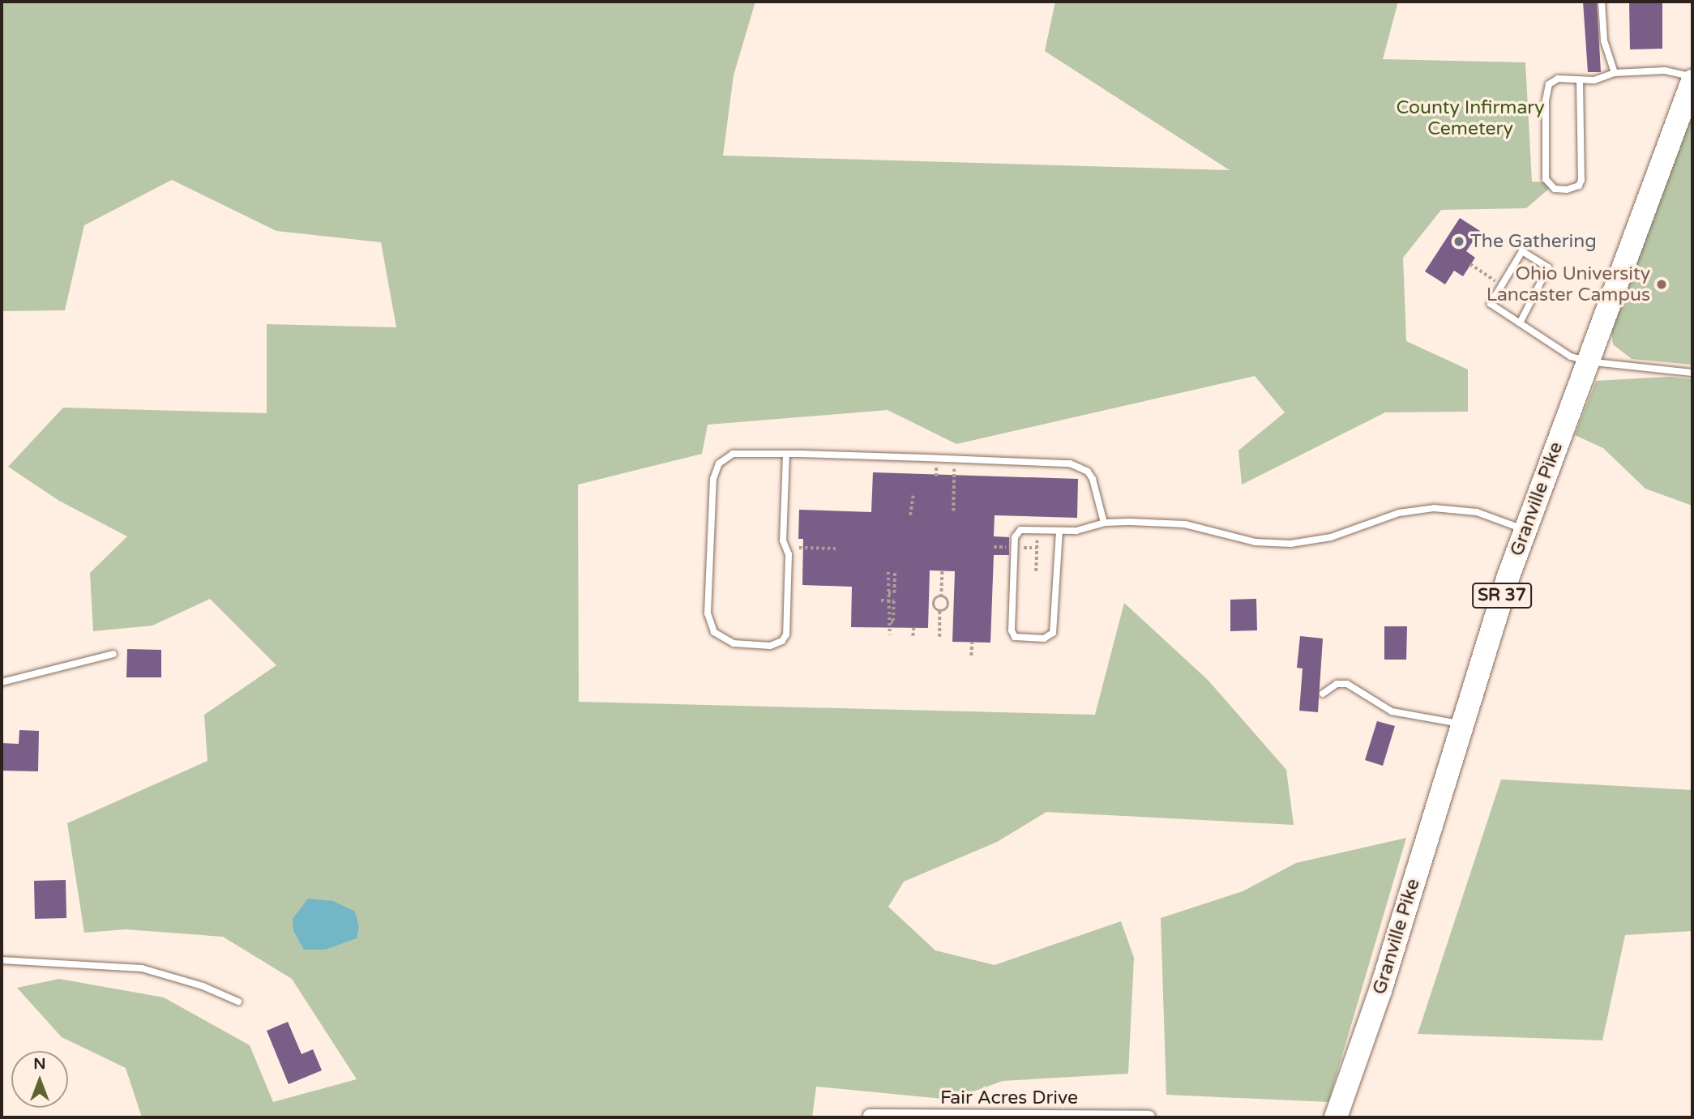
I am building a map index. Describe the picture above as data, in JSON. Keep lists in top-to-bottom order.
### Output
{
  "streets": {
    "highway": ["Granville Pike", "SR 37"],
    "street": ["Fair Acres Drive"]
  },
  "parks": ["County Infirmary Cemetery"],
  "places": ["The Gathering", "Ohio University Lancaster Campus"],
  "north": "top"
}
